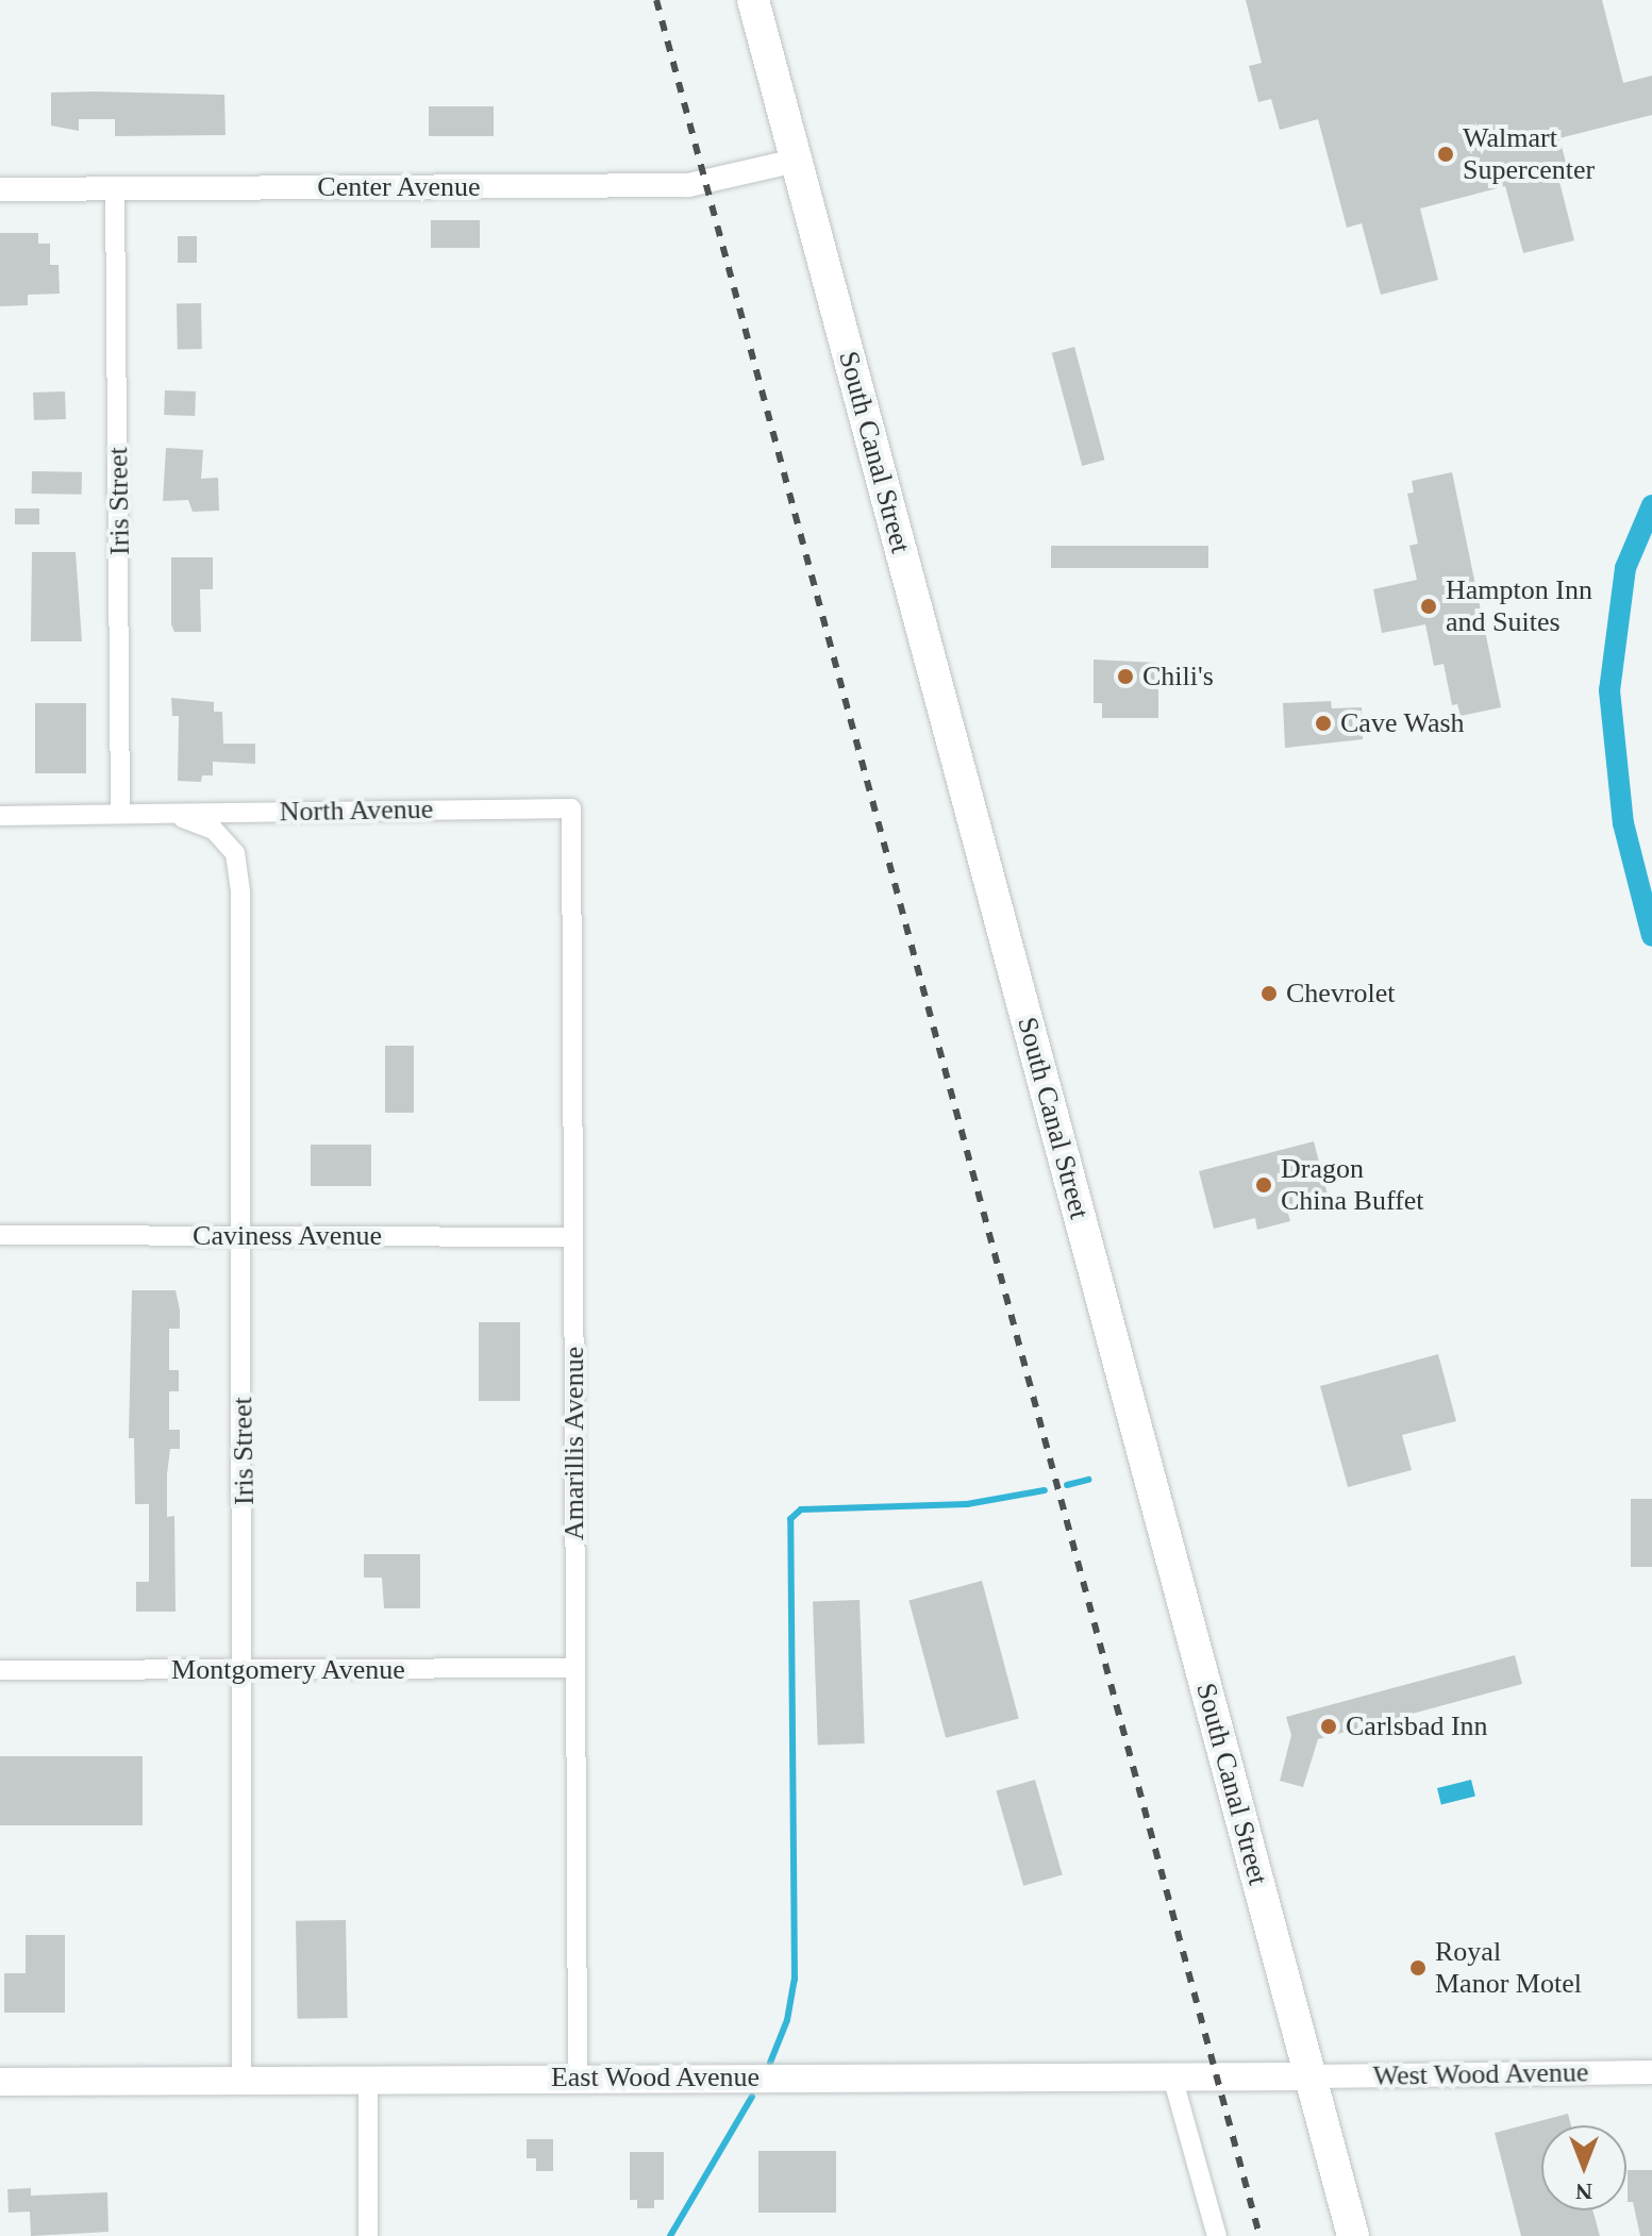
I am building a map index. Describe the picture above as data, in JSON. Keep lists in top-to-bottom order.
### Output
{
  "streets": {
    "highway": ["South Canal Street"],
    "main road": ["East Wood Avenue"],
    "street": [
      "Center Avenue",
      "Iris Street",
      "North Avenue",
      "Caviness Avenue",
      "Amarillis Avenue",
      "Montgomery Avenue",
      "West Wood Avenue"
    ]
  },
  "crossings": [
    ["Center Avenue", "South Canal Street"],
    ["Center Avenue", "Iris Street"],
    ["South Canal Street", "West Wood Avenue"],
    ["South Canal Street", "East Wood Avenue"],
    ["Iris Street", "North Avenue"],
    ["Iris Street", "Caviness Avenue"],
    ["Iris Street", "Montgomery Avenue"],
    ["Iris Street", "East Wood Avenue"],
    ["North Avenue", "Amarillis Avenue"],
    ["Caviness Avenue", "Amarillis Avenue"],
    ["Amarillis Avenue", "Montgomery Avenue"],
    ["Amarillis Avenue", "East Wood Avenue"],
    ["West Wood Avenue", "East Wood Avenue"]
  ],
  "places": [
    "Walmart Supercenter",
    "Hampton Inn and Suites",
    "Chili's",
    "Cave Wash",
    "Chevrolet",
    "Dragon China Buffet",
    "Carlsbad Inn",
    "Royal Manor Motel"
  ],
  "north": "bottom"
}
